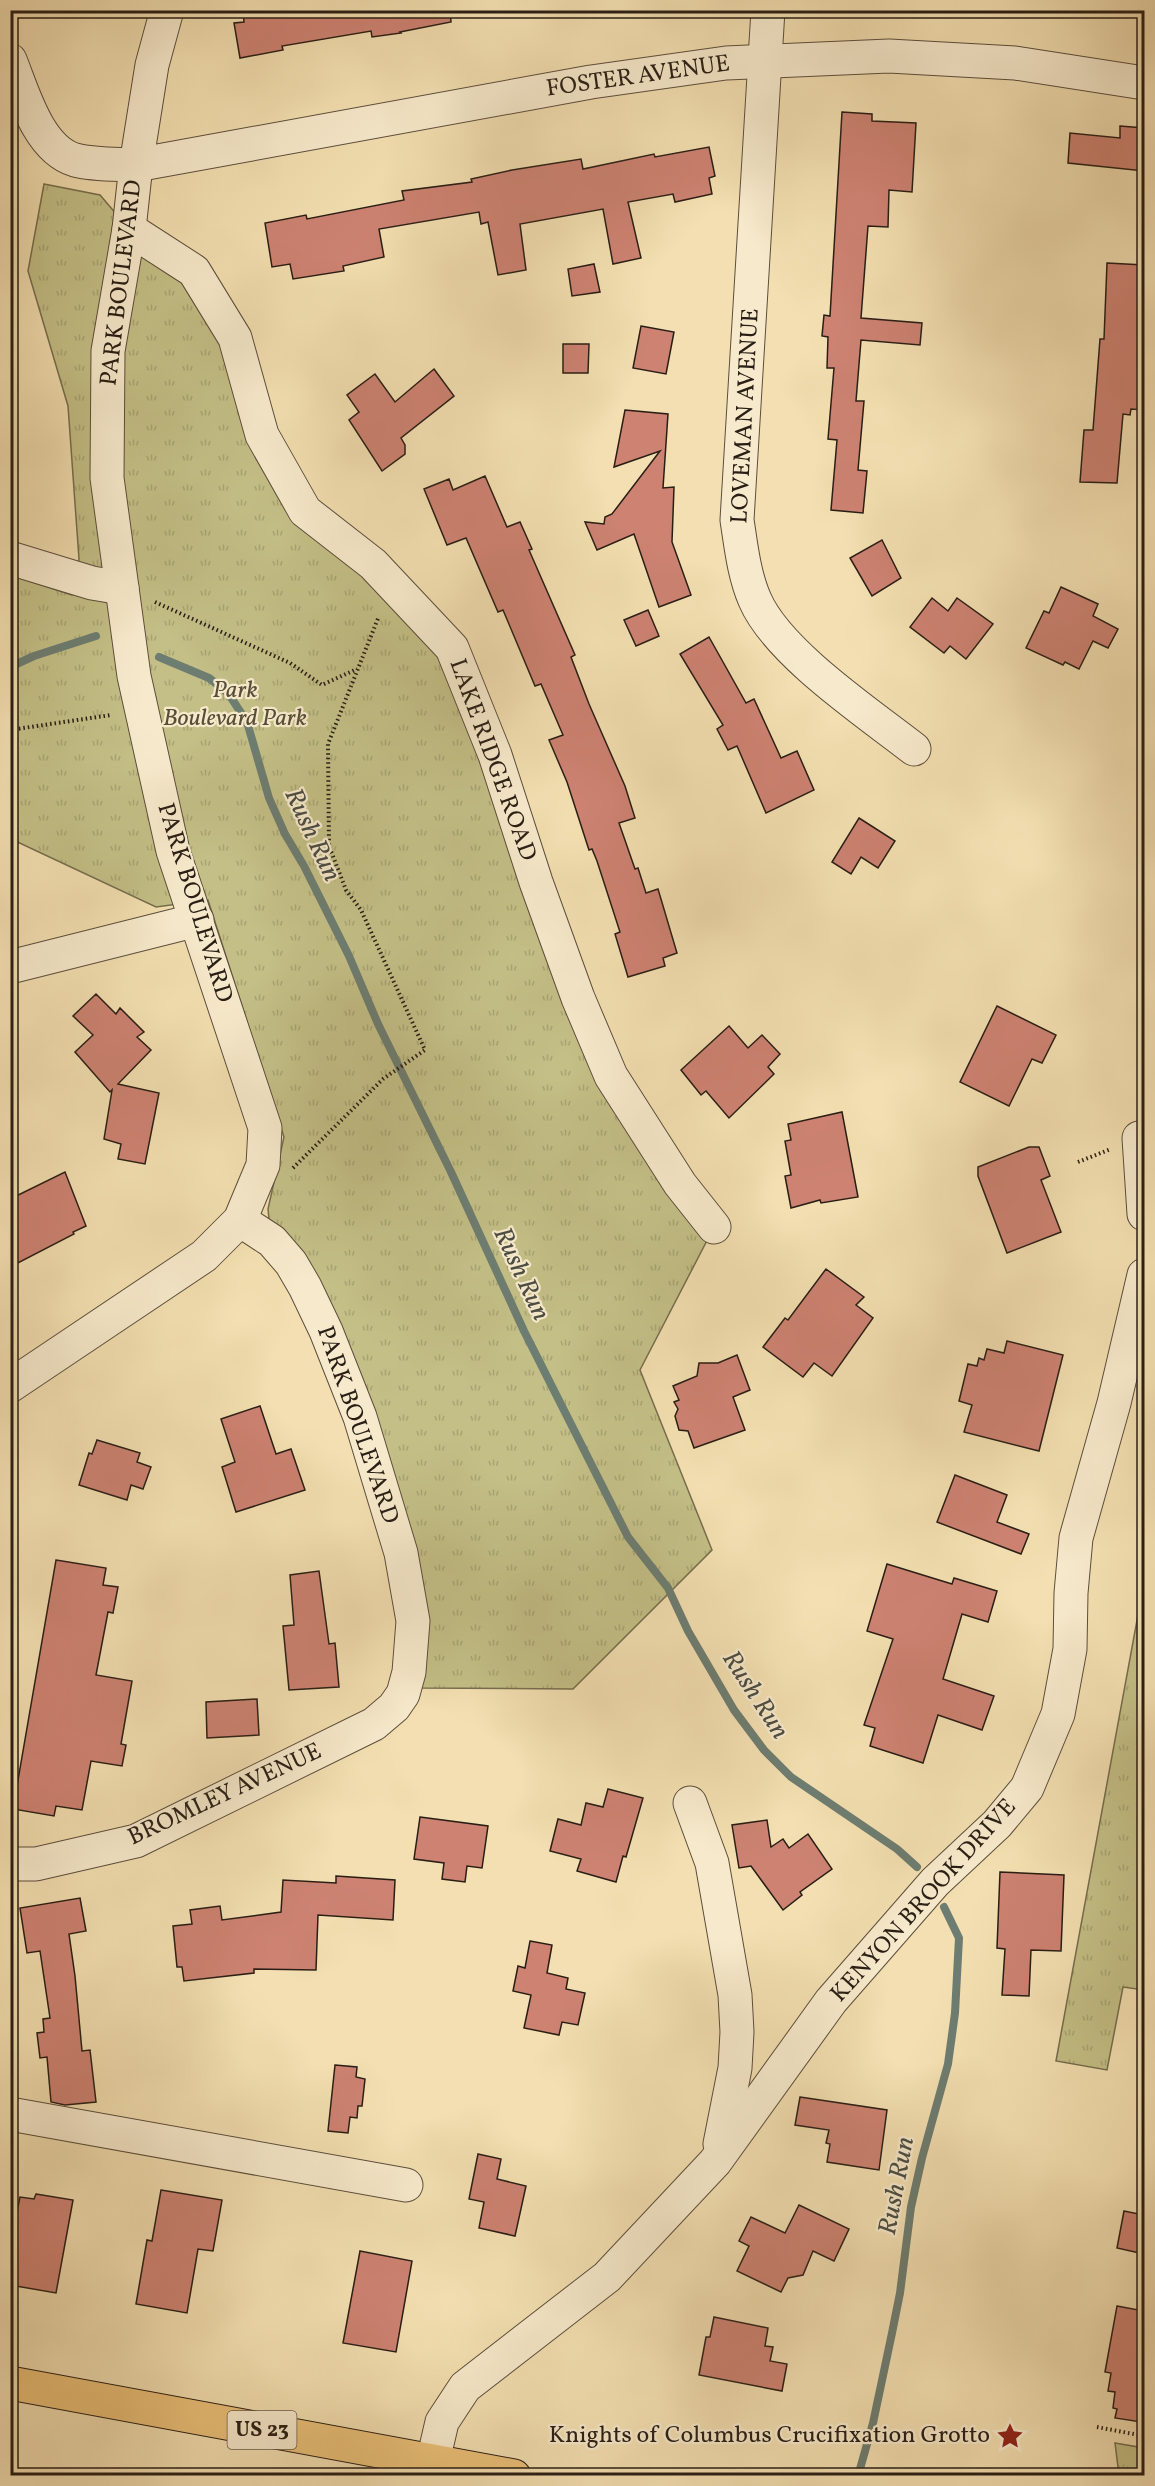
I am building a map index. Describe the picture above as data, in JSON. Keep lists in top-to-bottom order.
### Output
{
  "streets": {
    "main road": ["US 23"],
    "street": [
      "FOSTER AVENUE",
      "PARK BOULEVARD",
      "LOVEMAN AVENUE",
      "LAKE RIDGE ROAD",
      "BROMLEY AVENUE",
      "KENYON BROOK DRIVE"
    ]
  },
  "crossings": [
    ["FOSTER AVENUE", "PARK BOULEVARD"],
    ["FOSTER AVENUE", "LOVEMAN AVENUE"],
    ["PARK BOULEVARD", "LAKE RIDGE ROAD"],
    ["PARK BOULEVARD", "BROMLEY AVENUE"],
    ["KENYON BROOK DRIVE", "US 23"]
  ],
  "water": ["Rush Run"],
  "parks": ["Park Boulevard Park"],
  "places": {
    "place": ["Knights of Columbus Crucifixation Grotto"]
  }
}
